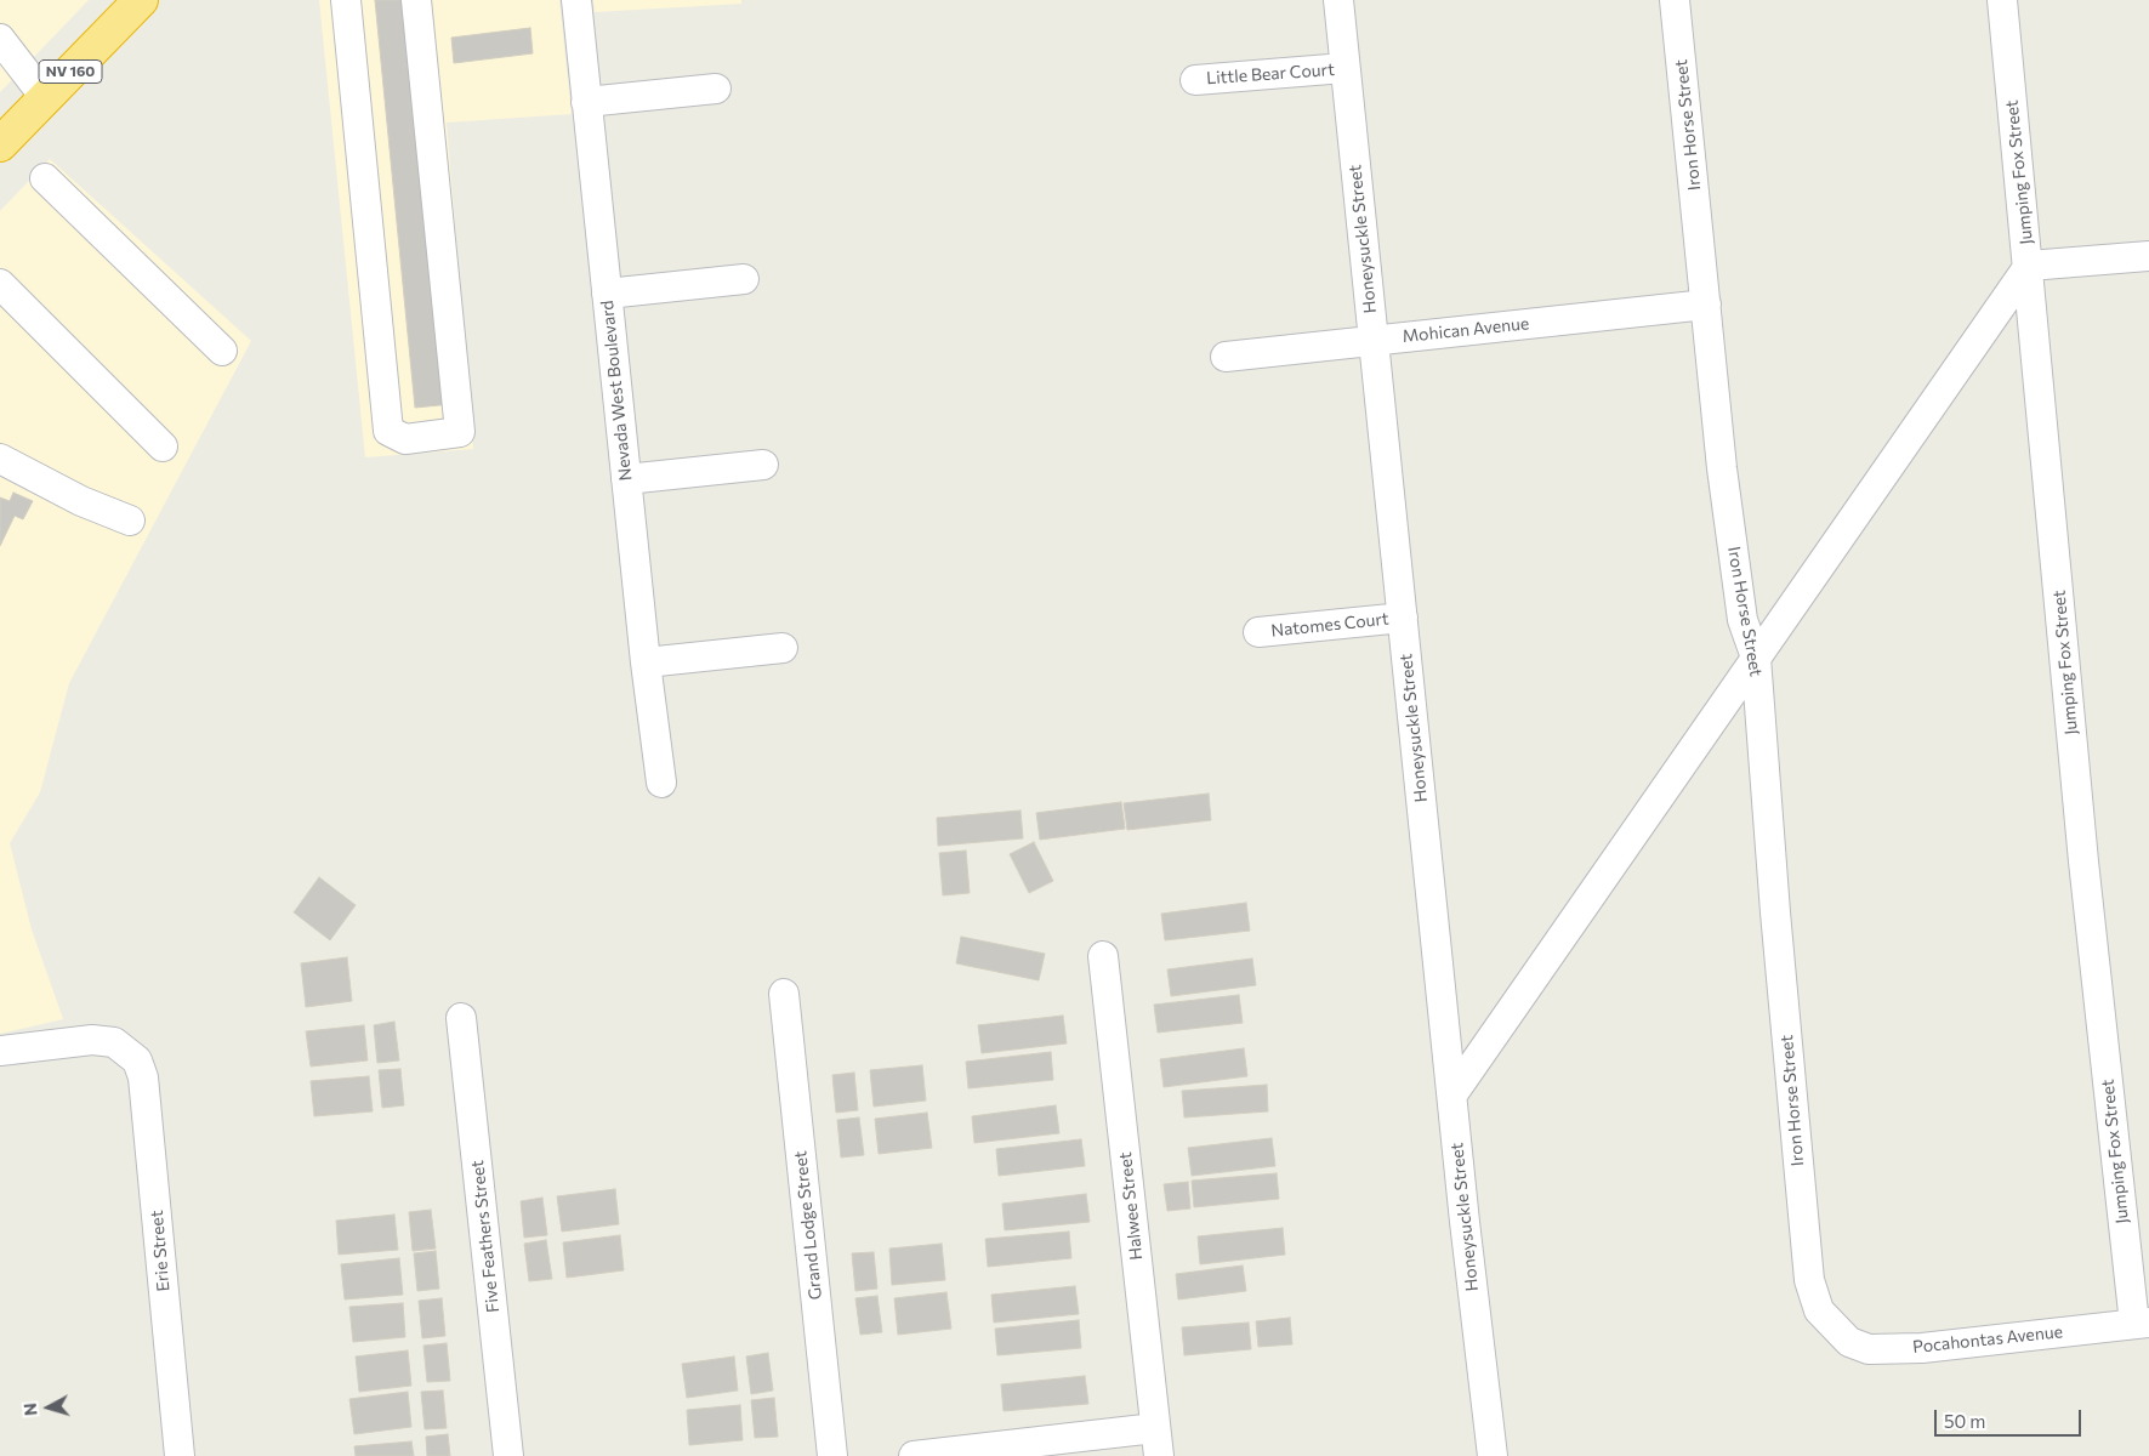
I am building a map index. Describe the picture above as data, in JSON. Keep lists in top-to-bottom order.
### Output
{
  "streets": {
    "highway": ["NV 160"],
    "street": [
      "Little Bear Court",
      "Iron Horse Street",
      "Jumping Fox Street",
      "Honeysuckle Street",
      "Mohican Avenue",
      "Nevada West Boulevard",
      "Natomes Court",
      "Halwee Street",
      "Grand Lodge Street",
      "Five Feathers Street",
      "Erie Street",
      "Pocahontas Avenue"
    ]
  },
  "crossings": [
    ["Little Bear Court", "Honeysuckle Street"],
    ["Iron Horse Street", "Mohican Avenue"],
    ["Iron Horse Street", "Pocahontas Avenue"],
    ["Jumping Fox Street", "Pocahontas Avenue"],
    ["Honeysuckle Street", "Mohican Avenue"],
    ["Honeysuckle Street", "Natomes Court"]
  ],
  "scale_bar": "50 m",
  "north": "left"
}
